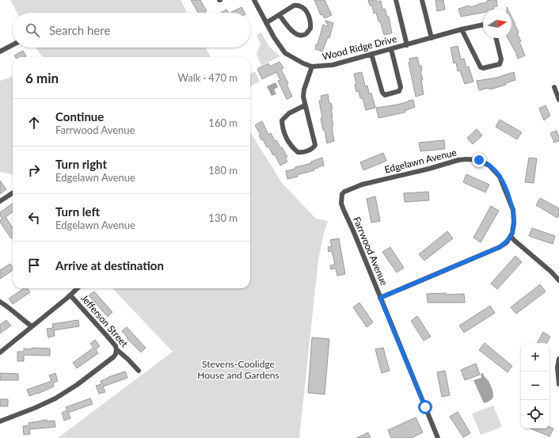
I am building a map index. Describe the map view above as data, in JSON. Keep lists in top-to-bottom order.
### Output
{
  "streets": {
    "street": [
      "Wood Ridge Drive",
      "Edgelawn Avenue",
      "Farrwood Avenue",
      "Jefferson Street"
    ]
  },
  "crossings": [
    ["Edgelawn Avenue", "Farrwood Avenue"]
  ],
  "parks": ["Stevens-Coolidge House and Gardens"],
  "north": "right",
  "page": {
    "search": "Search here",
    "heading": ["6 min", "Walk · 470 m"],
    "list": [
      ["Continue", "Farrwood Avenue", "160 m"],
      ["Turn right", "Edgelawn Avenue", "180 m"],
      ["Turn left", "Edgelawn Avenue", "130 m"],
      "Arrive at destination"
    ],
    "map_buttons": ["+", "−"]
  }
}
